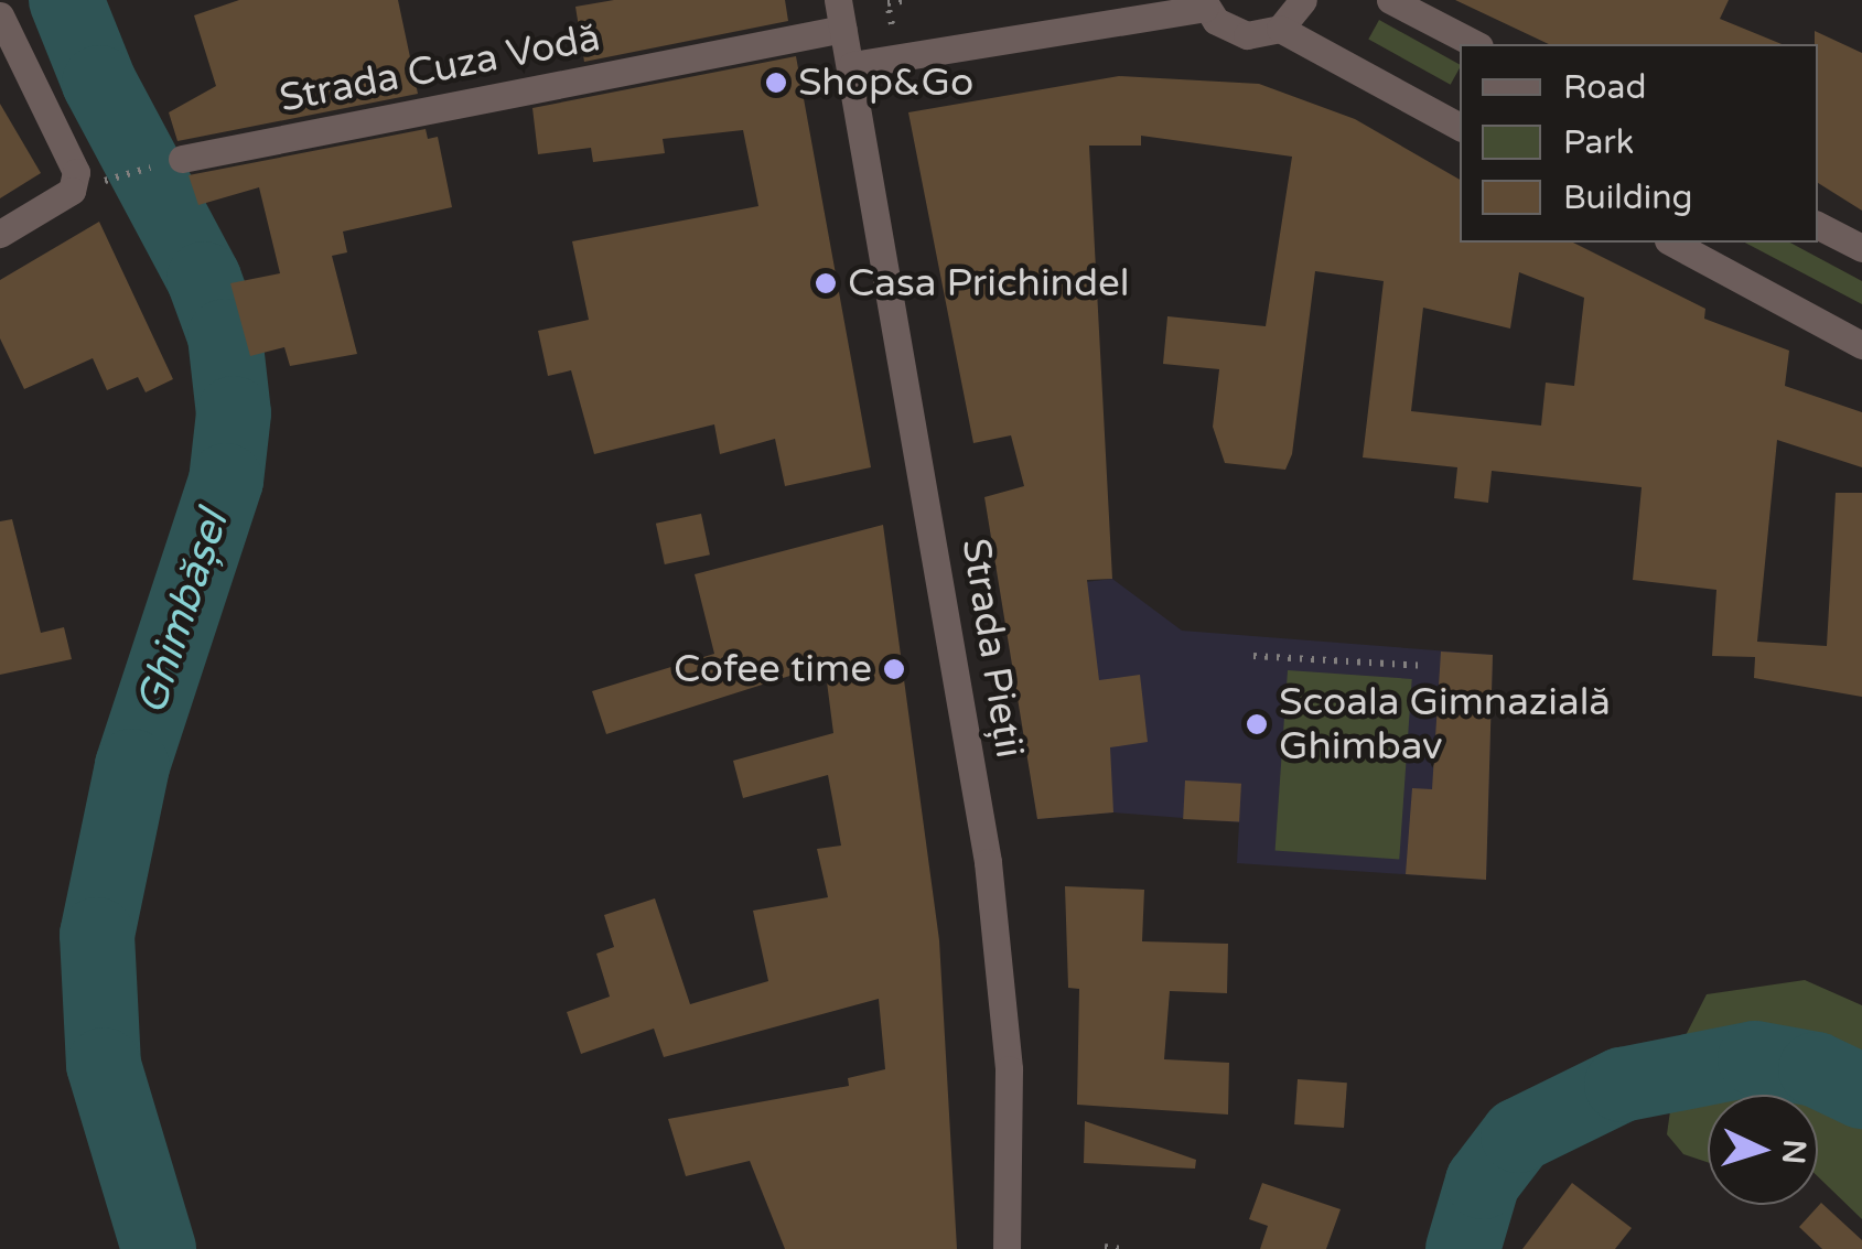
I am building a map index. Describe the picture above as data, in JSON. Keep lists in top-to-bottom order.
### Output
{
  "streets": {
    "street": ["Strada Cuza Vodă", "Strada Pieții"]
  },
  "crossings": [
    ["Strada Cuza Vodă", "Strada Pieții"]
  ],
  "water": ["Ghimbășel"],
  "places": [
    "Shop&Go",
    "Casa Prichindel",
    "Cofee time",
    "Scoala Gimnazială Ghimbav"
  ],
  "legend": ["Road", "Park", "Building"],
  "north": "right"
}
